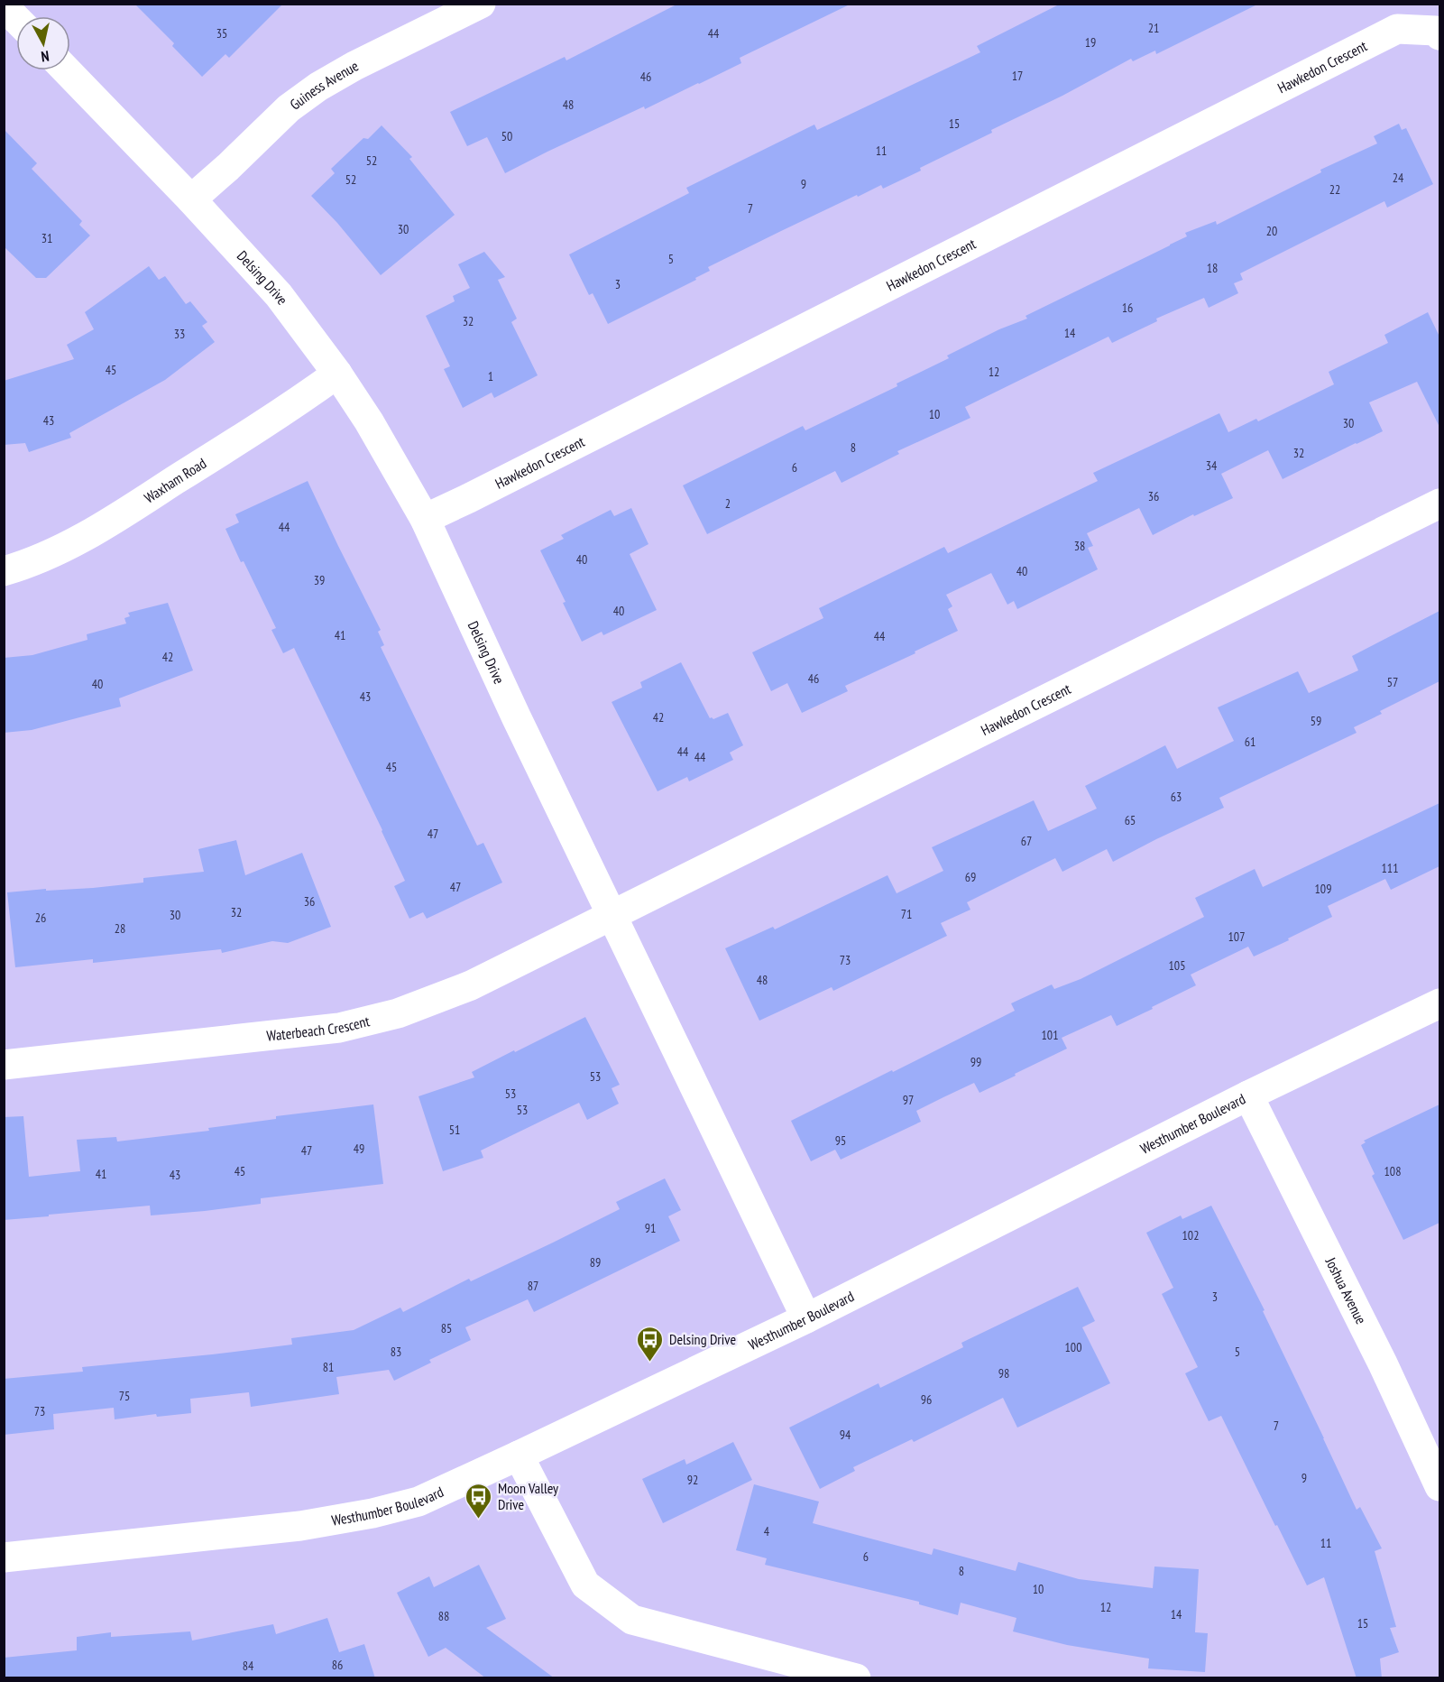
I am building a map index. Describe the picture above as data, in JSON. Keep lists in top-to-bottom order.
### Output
{
  "streets": {
    "street": [
      "Hawkedon Crescent",
      "Guiness Avenue",
      "Delsing Drive",
      "Waxham Road",
      "Waterbeach Crescent",
      "Westhumber Boulevard",
      "Joshua Avenue"
    ]
  },
  "crossings": [
    ["Hawkedon Crescent", "Delsing Drive"],
    ["Hawkedon Crescent", "Waterbeach Crescent"],
    ["Guiness Avenue", "Delsing Drive"],
    ["Delsing Drive", "Waxham Road"],
    ["Delsing Drive", "Waterbeach Crescent"],
    ["Delsing Drive", "Westhumber Boulevard"],
    ["Westhumber Boulevard", "Joshua Avenue"]
  ],
  "places": {
    "bus stop": ["Delsing Drive", "Moon Valley Drive"]
  },
  "house_numbers": [
    "21",
    "35",
    "44",
    "19",
    "17",
    "46",
    "48",
    "15",
    "50",
    "11",
    "52",
    "24",
    "52",
    "9",
    "22",
    "7",
    "30",
    "20",
    "31",
    "5",
    "18",
    "3",
    "16",
    "32",
    "14",
    "33",
    "45",
    "12",
    "1",
    "10",
    "43",
    "30",
    "8",
    "32",
    "34",
    "6",
    "36",
    "2",
    "44",
    "38",
    "40",
    "40",
    "39",
    "40",
    "41",
    "44",
    "42",
    "46",
    "57",
    "40",
    "43",
    "42",
    "59",
    "61",
    "44",
    "44",
    "45",
    "63",
    "65",
    "47",
    "67",
    "111",
    "69",
    "47",
    "109",
    "36",
    "32",
    "71",
    "30",
    "26",
    "28",
    "107",
    "73",
    "105",
    "48",
    "101",
    "99",
    "53",
    "53",
    "97",
    "53",
    "51",
    "95",
    "49",
    "47",
    "45",
    "108",
    "41",
    "43",
    "91",
    "102",
    "89",
    "87",
    "3",
    "85",
    "100",
    "83",
    "5",
    "81",
    "98",
    "75",
    "96",
    "73",
    "7",
    "94",
    "9",
    "92",
    "4",
    "11",
    "6",
    "8",
    "10",
    "12",
    "14",
    "88",
    "15",
    "86",
    "84"
  ],
  "north": "bottom"
}
